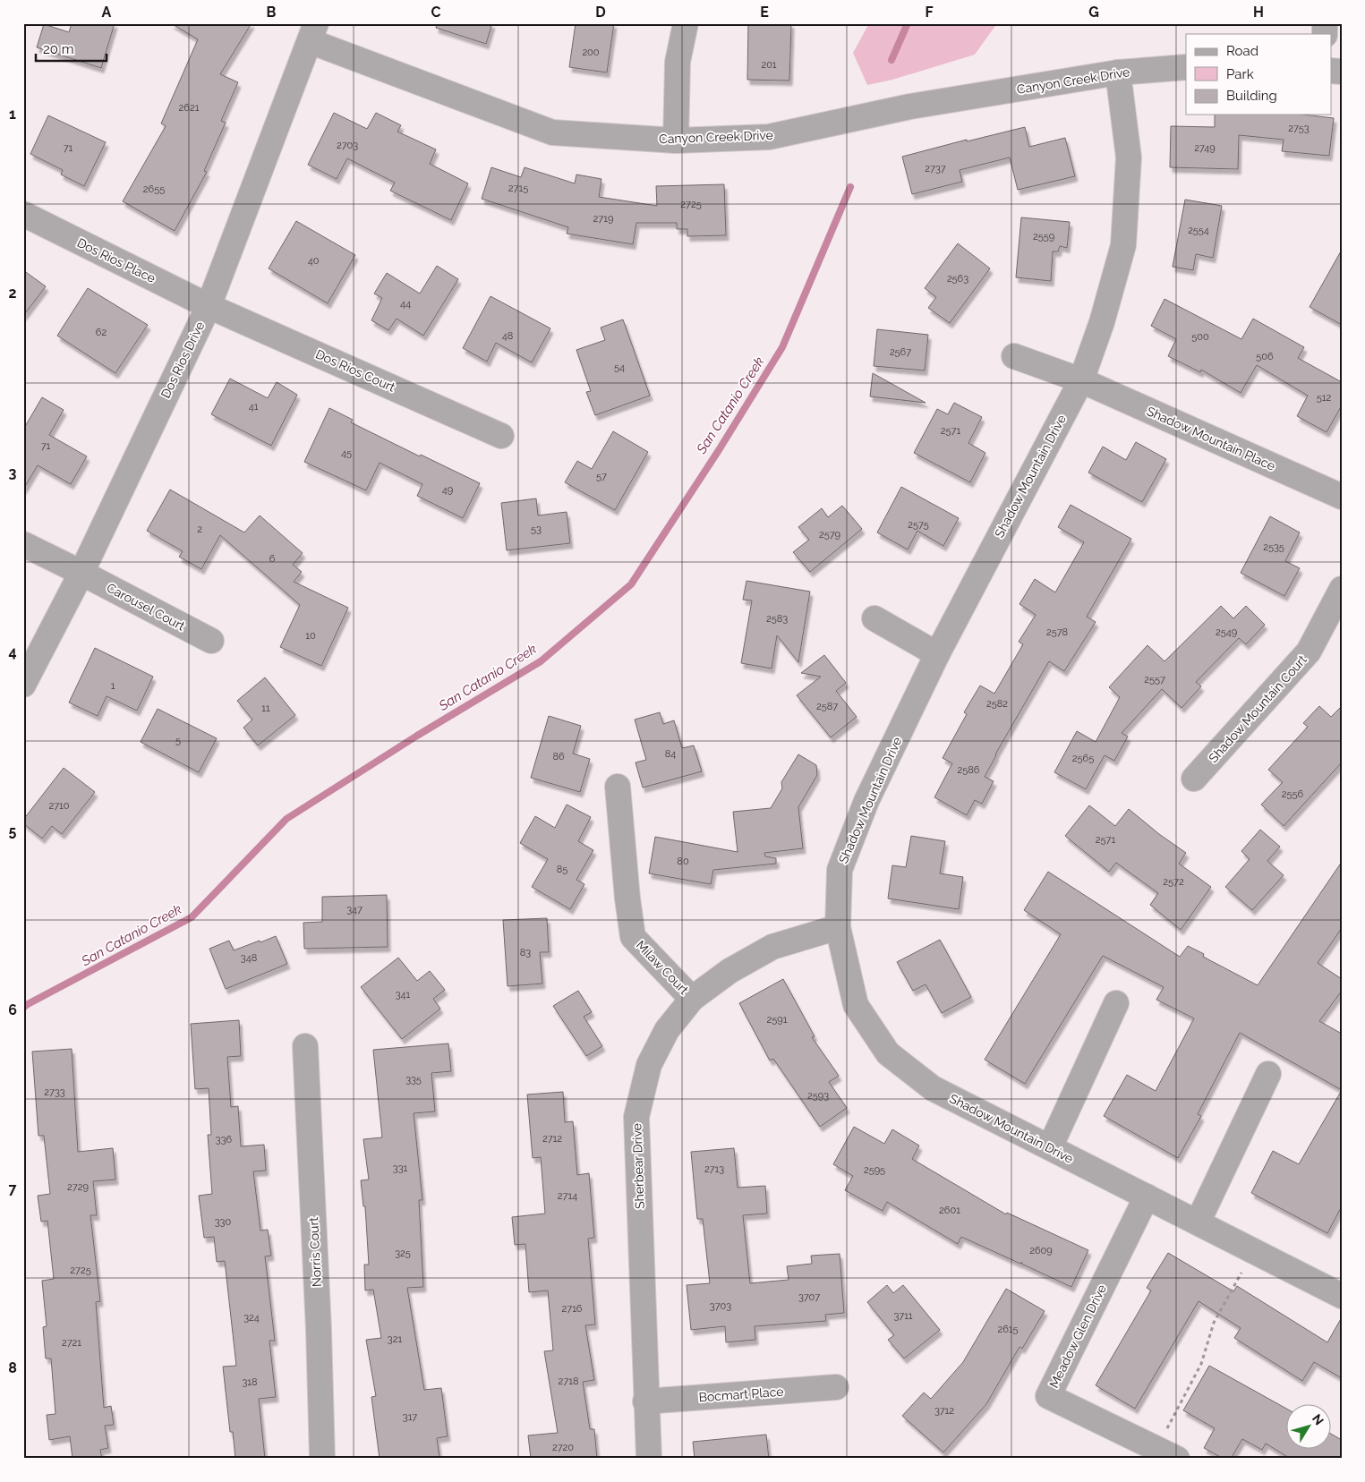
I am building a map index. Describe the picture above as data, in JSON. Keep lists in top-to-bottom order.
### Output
{
  "streets": {
    "street": [
      "Canyon Creek Drive",
      "Dos Rios Place",
      "Dos Rios Drive",
      "Dos Rios Court",
      "Shadow Mountain Place",
      "Shadow Mountain Drive",
      "Carousel Court",
      "Shadow Mountain Court",
      "Milaw Court",
      "Sherbear Drive",
      "Norris Court",
      "Meadow Glen Drive",
      "Bocmart Place"
    ]
  },
  "crossings": [
    ["Canyon Creek Drive", "Dos Rios Drive"],
    ["Canyon Creek Drive", "Shadow Mountain Drive"],
    ["Dos Rios Place", "Dos Rios Drive"],
    ["Dos Rios Place", "Dos Rios Court"],
    ["Dos Rios Drive", "Dos Rios Court"],
    ["Dos Rios Drive", "Carousel Court"],
    ["Shadow Mountain Place", "Shadow Mountain Drive"],
    ["Shadow Mountain Drive", "Sherbear Drive"],
    ["Shadow Mountain Drive", "Meadow Glen Drive"],
    ["Milaw Court", "Sherbear Drive"],
    ["Sherbear Drive", "Bocmart Place"]
  ],
  "water": ["San Catanio Creek"],
  "house_numbers": [
    "200",
    "201",
    "2621",
    "2753",
    "2703",
    "71",
    "2749",
    "2737",
    "2715",
    "2655",
    "2725",
    "2719",
    "2554",
    "2559",
    "40",
    "2563",
    "44",
    "62",
    "48",
    "500",
    "2567",
    "506",
    "54",
    "512",
    "41",
    "2571",
    "71",
    "45",
    "57",
    "49",
    "2575",
    "2",
    "53",
    "2579",
    "2535",
    "6",
    "2583",
    "2578",
    "2549",
    "10",
    "2557",
    "1",
    "2582",
    "2587",
    "11",
    "5",
    "84",
    "86",
    "2565",
    "2586",
    "2556",
    "2710",
    "2571",
    "80",
    "85",
    "2572",
    "347",
    "83",
    "348",
    "341",
    "2591",
    "335",
    "2733",
    "2593",
    "2712",
    "336",
    "331",
    "2713",
    "2595",
    "2729",
    "2714",
    "2601",
    "330",
    "2609",
    "325",
    "2725",
    "3707",
    "3703",
    "2716",
    "3711",
    "324",
    "2615",
    "321",
    "2721",
    "2718",
    "318",
    "3712",
    "317",
    "2720"
  ],
  "legend": ["Road", "Park", "Building"],
  "scale_bar": "20 m",
  "north": "top right",
  "grid": {
    "columns": [
      "A",
      "B",
      "C",
      "D",
      "E",
      "F",
      "G",
      "H"
    ],
    "rows": [
      "1",
      "2",
      "3",
      "4",
      "5",
      "6",
      "7",
      "8"
    ]
  }
}
